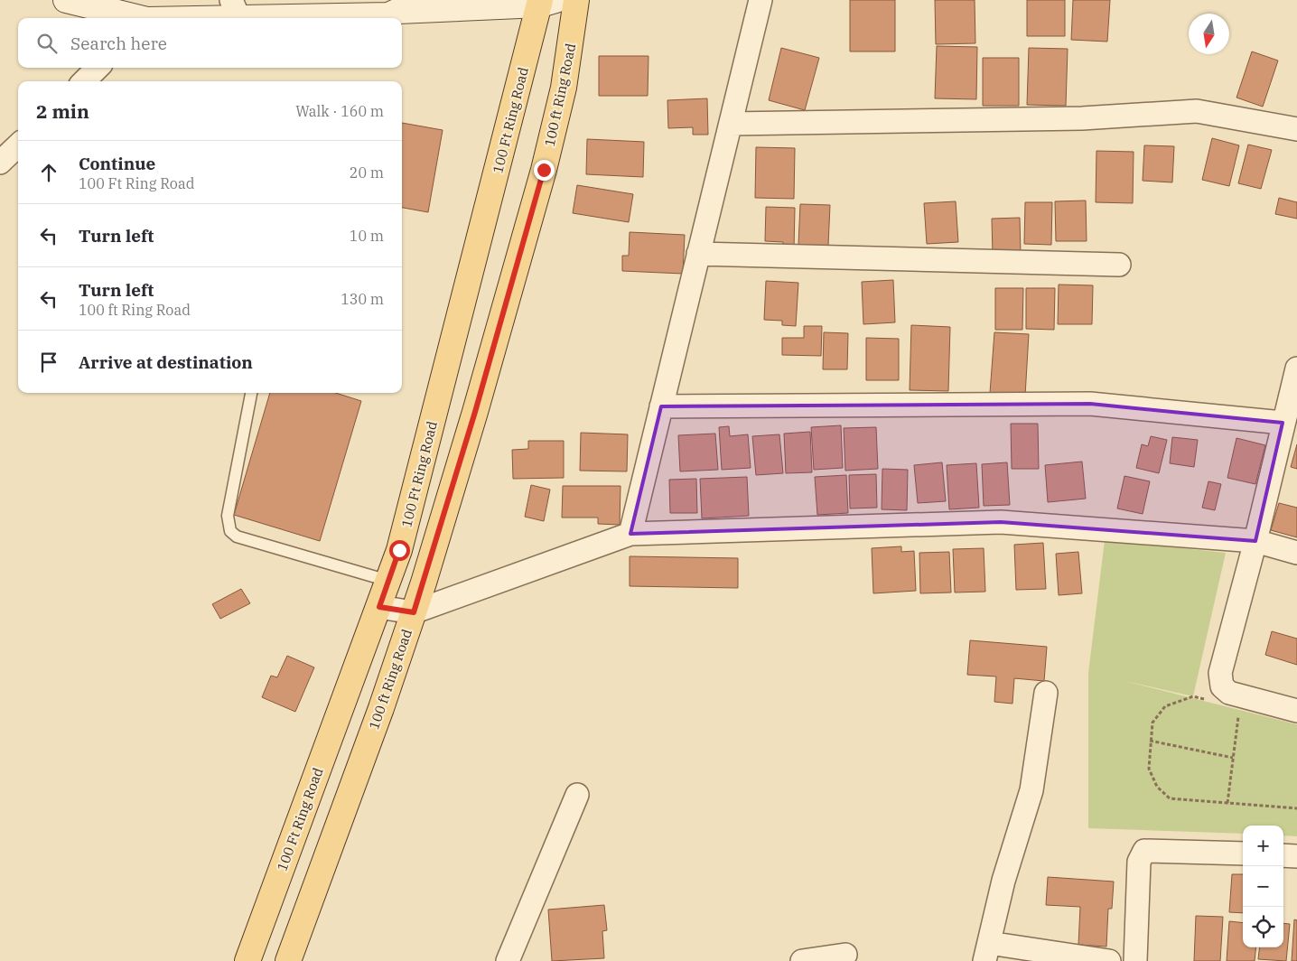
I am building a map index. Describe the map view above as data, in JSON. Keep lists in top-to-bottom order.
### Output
{
  "streets": {
    "main road": ["100 ft Ring Road", "100 Ft Ring Road"]
  },
  "north": "bottom",
  "page": {
    "search": "Search here",
    "heading": ["2 min", "Walk · 160 m"],
    "list": [
      ["Continue", "100 Ft Ring Road", "20 m"],
      ["Turn left", "10 m"],
      ["Turn left", "100 ft Ring Road", "130 m"],
      "Arrive at destination"
    ],
    "map_buttons": ["+", "−"]
  }
}
